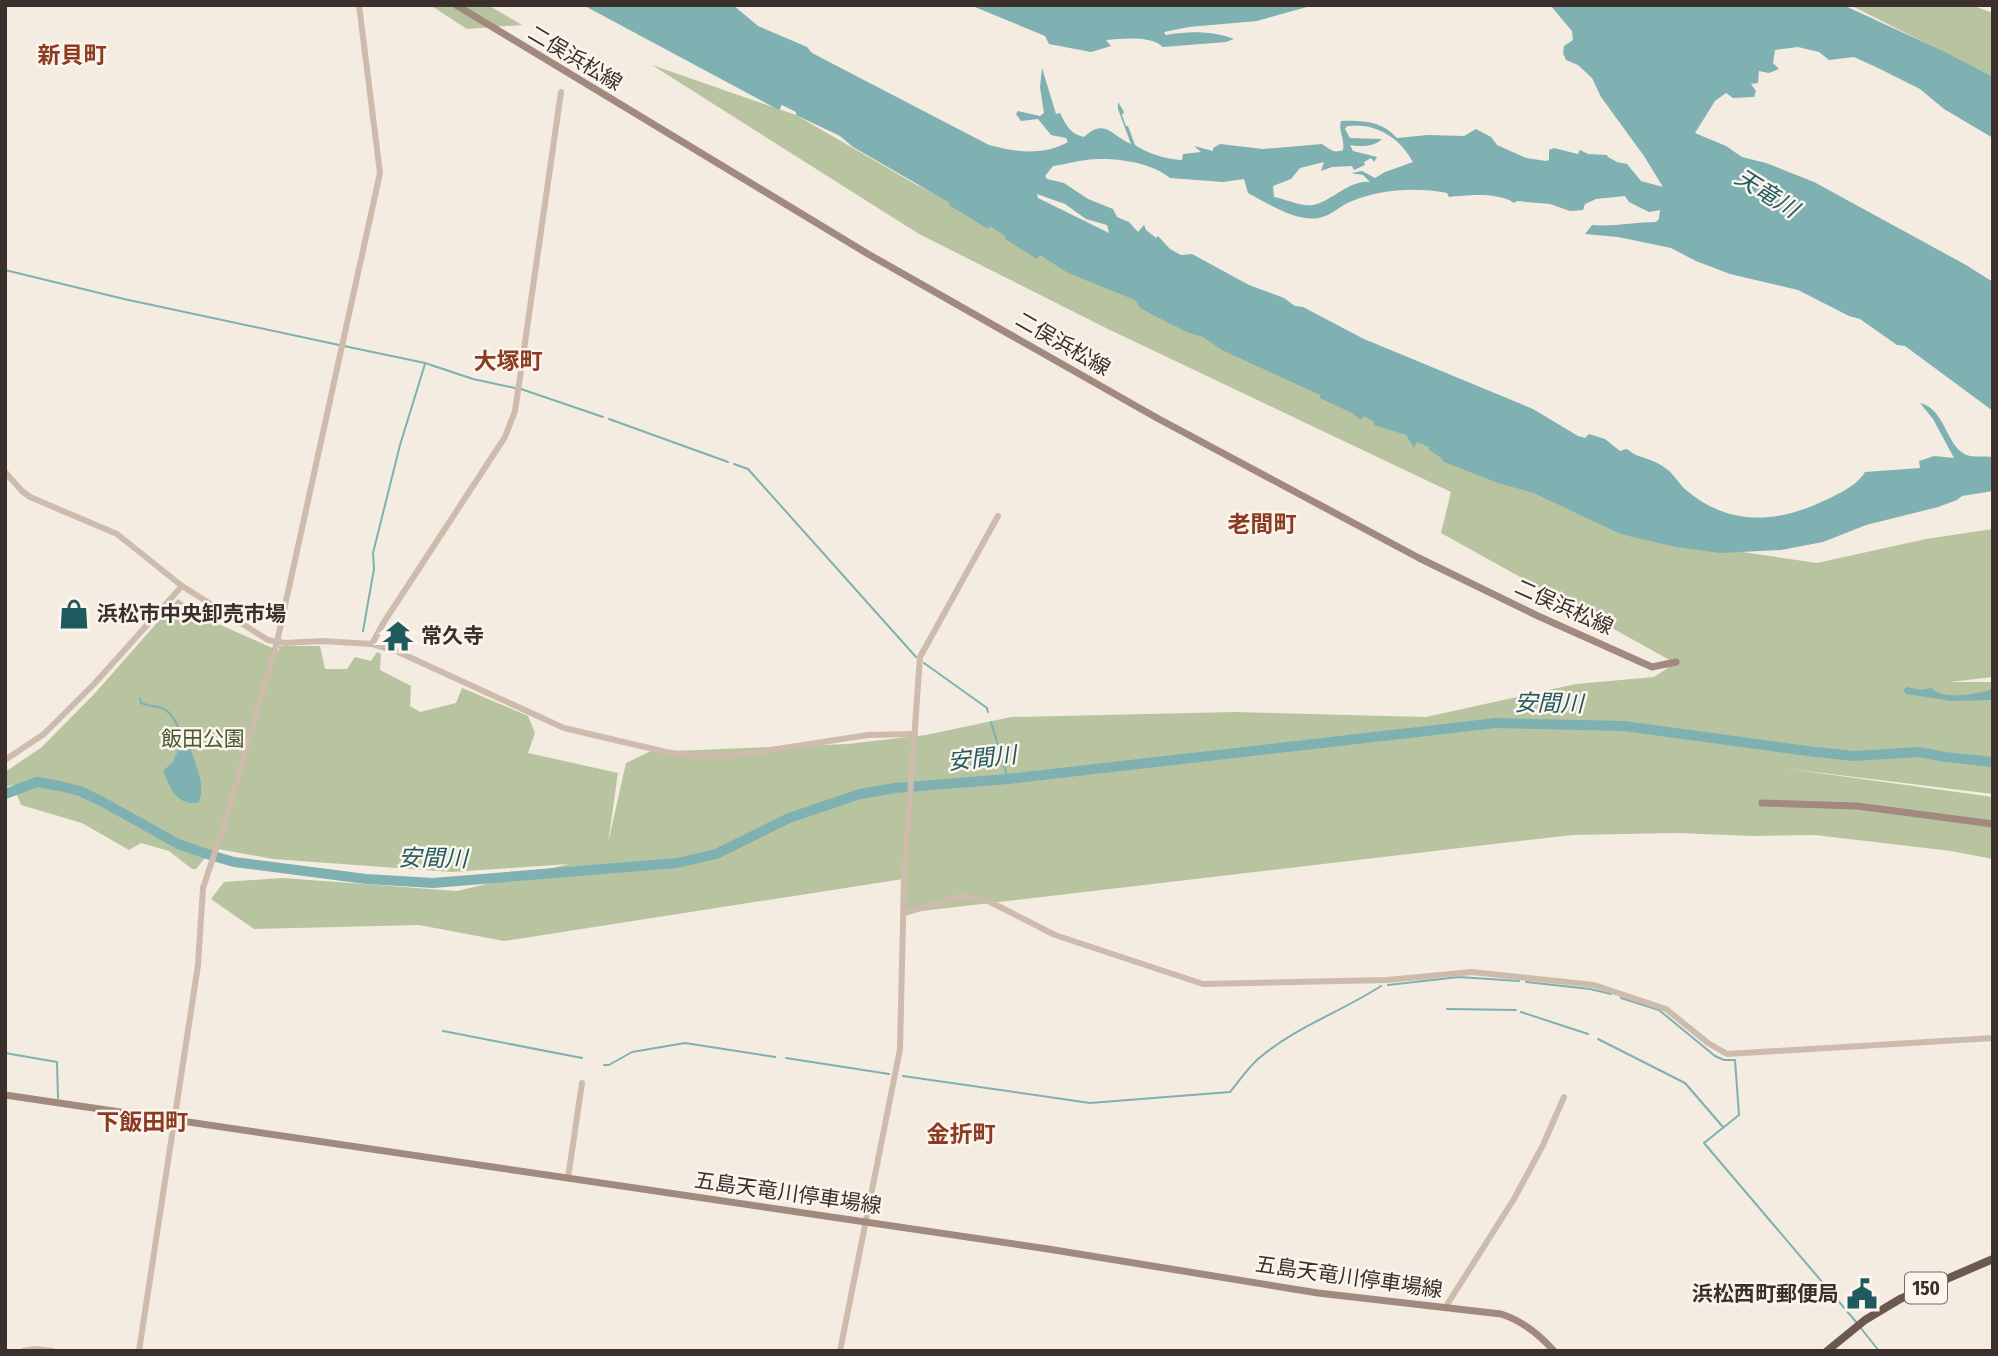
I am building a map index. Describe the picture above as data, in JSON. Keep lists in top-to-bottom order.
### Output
{
  "streets": {
    "highway": ["150"],
    "main road": ["二俣浜松線", "五島天竜川停車場線"]
  },
  "districts": [
    "新貝町",
    "大塚町",
    "老間町",
    "下飯田町",
    "金折町"
  ],
  "water": ["天竜川", "安間川"],
  "parks": ["飯田公園"],
  "places": {
    "shop": ["浜松市中央卸売市場"],
    "temple": ["常久寺"],
    "public building": ["浜松西町郵便局"]
  }
}
